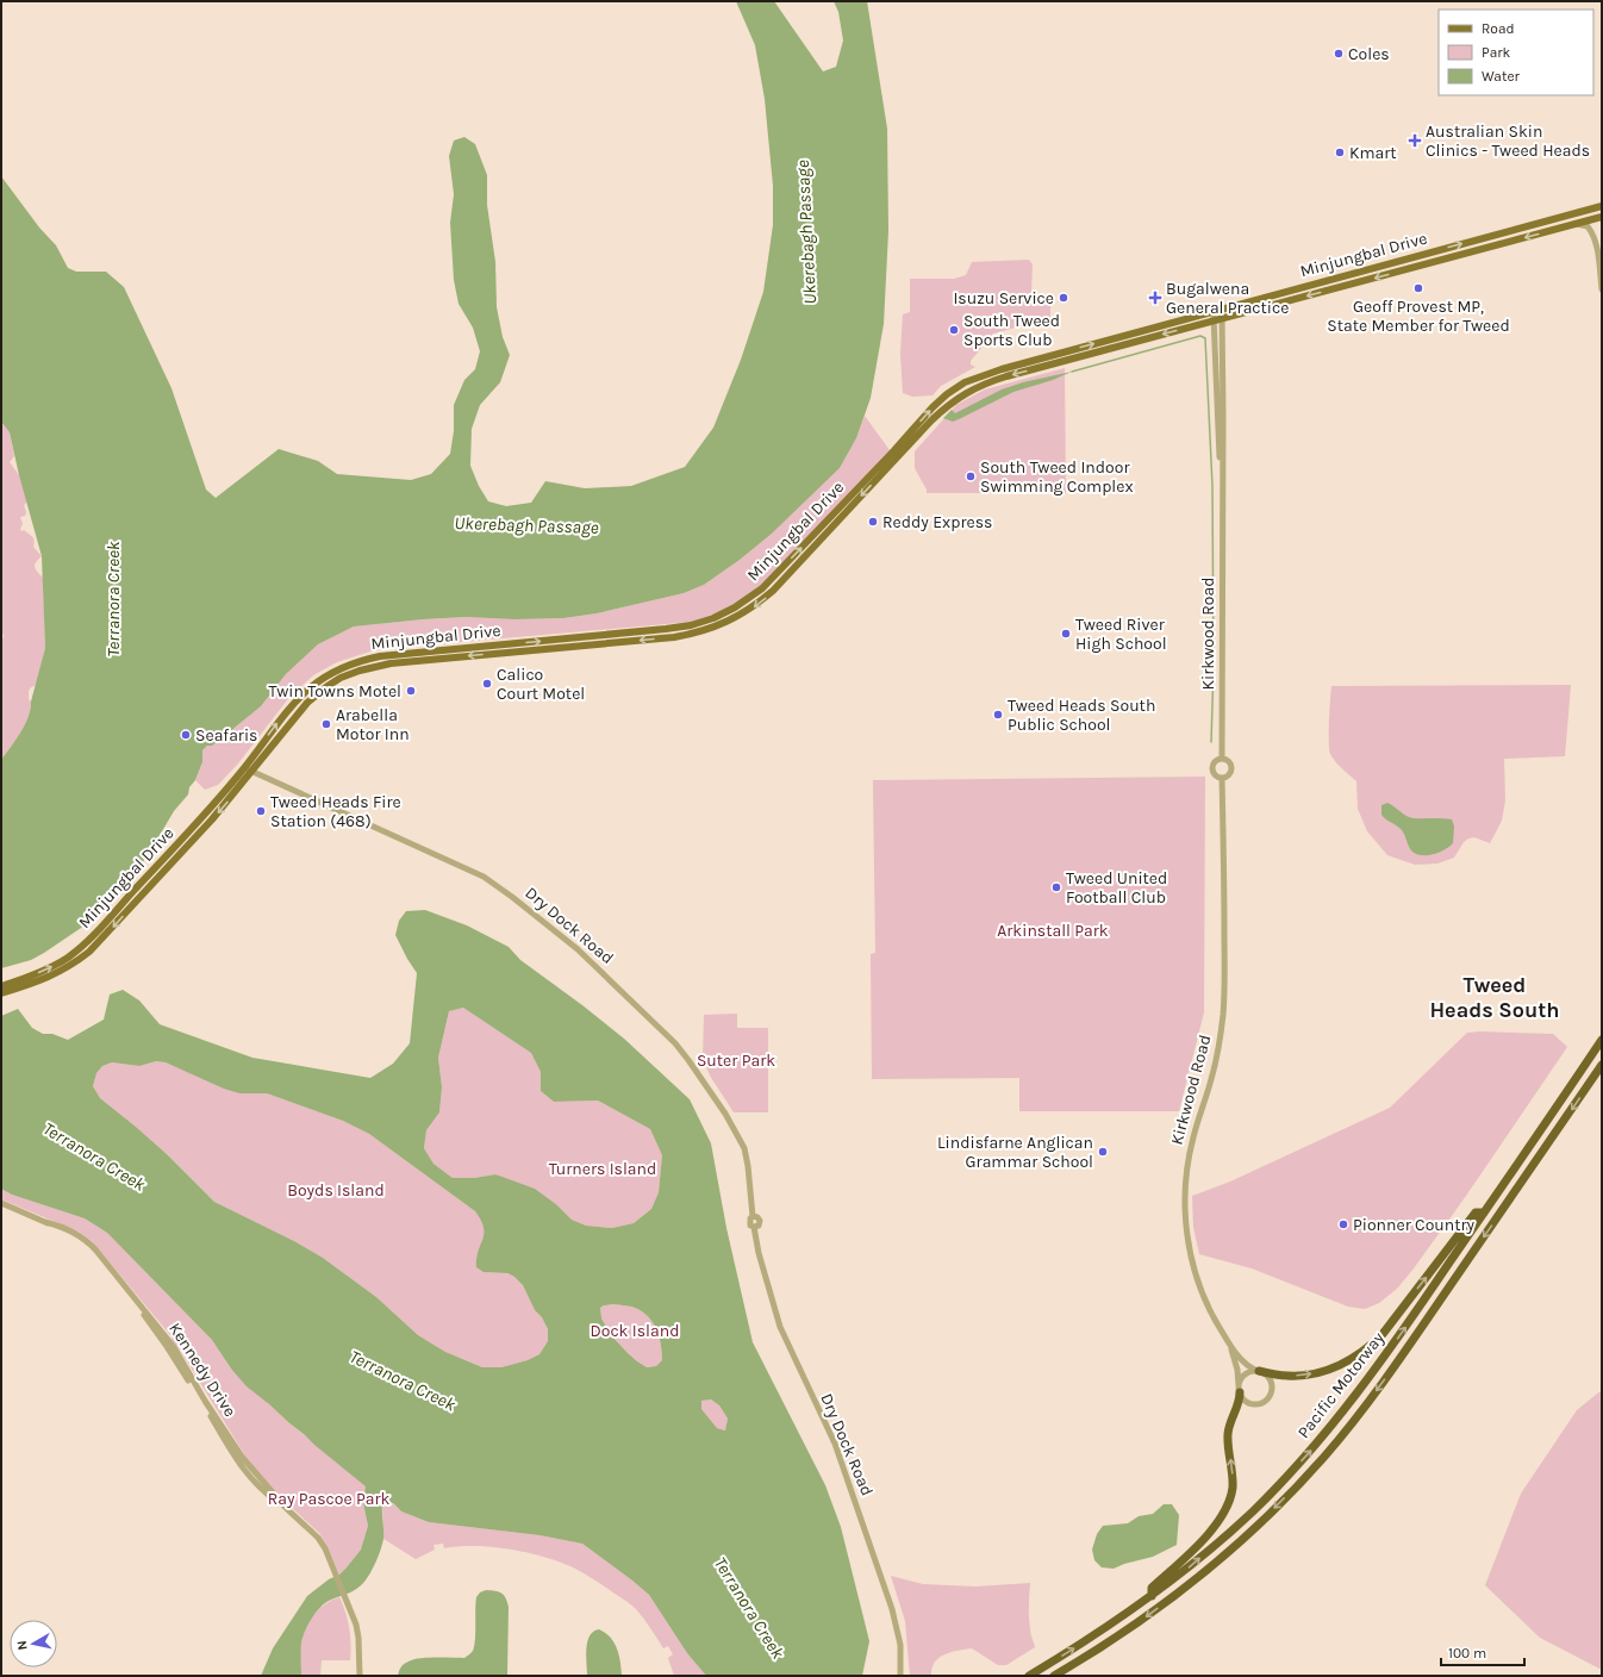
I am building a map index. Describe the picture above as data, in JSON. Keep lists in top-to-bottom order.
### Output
{
  "streets": {
    "highway": ["Pacific Motorway"],
    "main road": ["Minjungbal Drive"],
    "street": ["Kirkwood Road", "Dry Dock Road", "Kennedy Drive"]
  },
  "crossings": [
    ["Minjungbal Drive", "Kirkwood Road"],
    ["Minjungbal Drive", "Dry Dock Road"]
  ],
  "districts": ["Tweed Heads South"],
  "water": ["Ukerebagh Passage", "Terranora Creek"],
  "parks": [
    "Arkinstall Park",
    "Suter Park",
    "Turners Island",
    "Boyds Island",
    "Dock Island",
    "Ray Pascoe Park"
  ],
  "places": {
    "other": [
      "Coles",
      "Kmart",
      "Geoff Provest MP, State Member for Tweed",
      "Isuzu Service",
      "South Tweed Sports Club",
      "South Tweed Indoor Swimming Complex",
      "Reddy Express",
      "Tweed River High School",
      "Calico Court Motel",
      "Twin Towns Motel",
      "Tweed Heads South Public School",
      "Arabella Motor Inn",
      "Seafaris",
      "Tweed Heads Fire Station (468)",
      "Tweed United Football Club",
      "Lindisfarne Anglican Grammar School",
      "Pionner Country"
    ],
    "health": ["Australian Skin Clinics - Tweed Heads", "Bugalwena General Practice"]
  },
  "legend": ["Road", "Park", "Water"],
  "scale_bar": "100 m",
  "north": "left"
}
